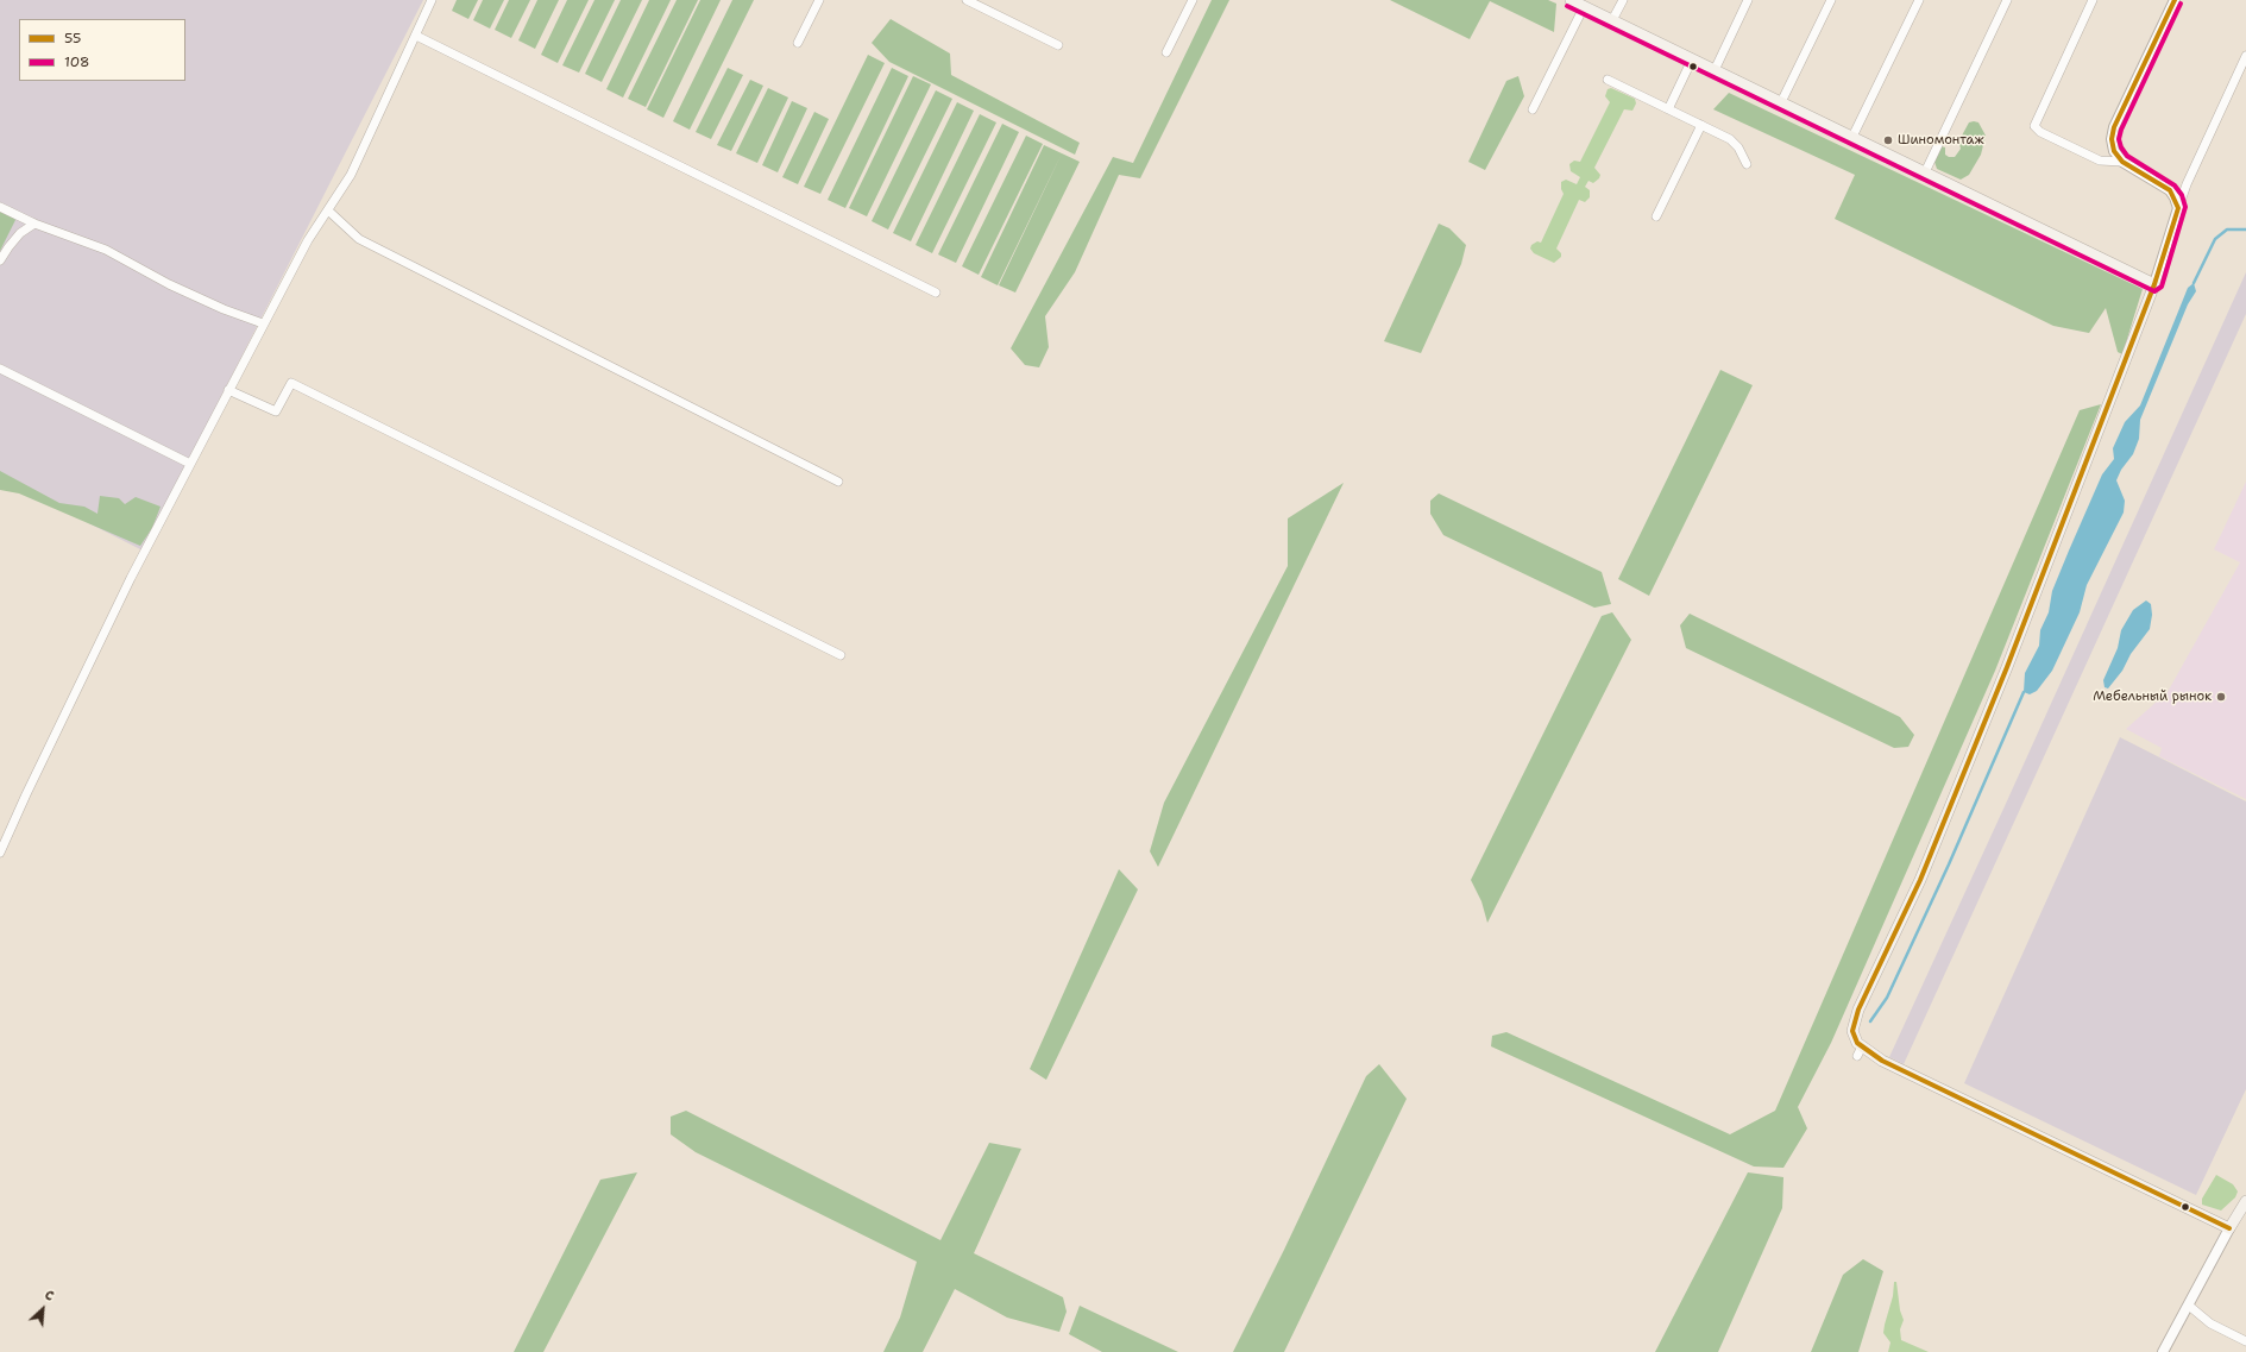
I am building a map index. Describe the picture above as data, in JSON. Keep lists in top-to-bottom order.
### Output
{
  "places": ["Шиномонтаж", "Мебельный рынок"],
  "lines": ["transit line 55", "transit line 108"],
  "legend": ["55", "108"],
  "north": "top right"
}
